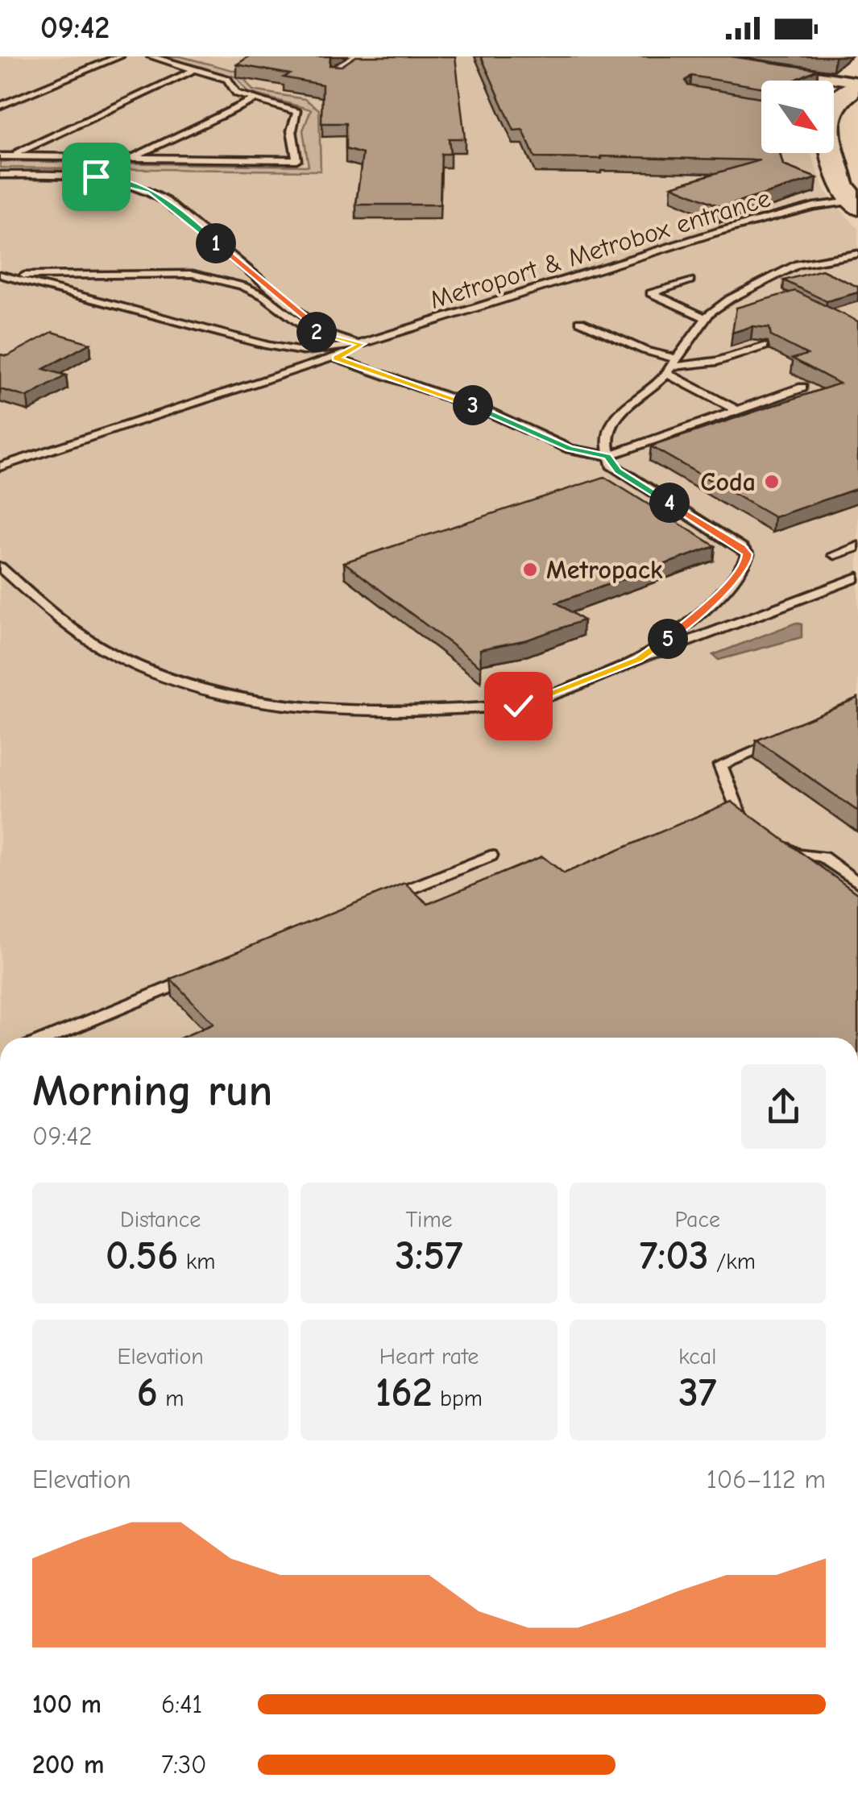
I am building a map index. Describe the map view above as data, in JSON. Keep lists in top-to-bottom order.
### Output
{
  "streets": {
    "lane": ["Metroport & Metrobox entrance"]
  },
  "places": ["Coda", "Metropack"],
  "north": "bottom right",
  "page": {
    "status": "09:42",
    "pins": [
      "1",
      "2",
      "3",
      "4",
      "5"
    ],
    "heading": ["Morning run", "09:42"],
    "stats": [
      ["Distance", "0.56 km"],
      ["Time", "3:57"],
      ["Pace", "7:03 /km"],
      ["Elevation", "6 m"],
      ["Heart rate", "162 bpm"],
      ["kcal", "37"]
    ],
    "chart": ["Elevation", "106–112 m"],
    "list": [
      {
        "name": "100 m",
        "note": "6:41"
      },
      {
        "name": "200 m",
        "note": "7:30"
      }
    ]
  }
}
